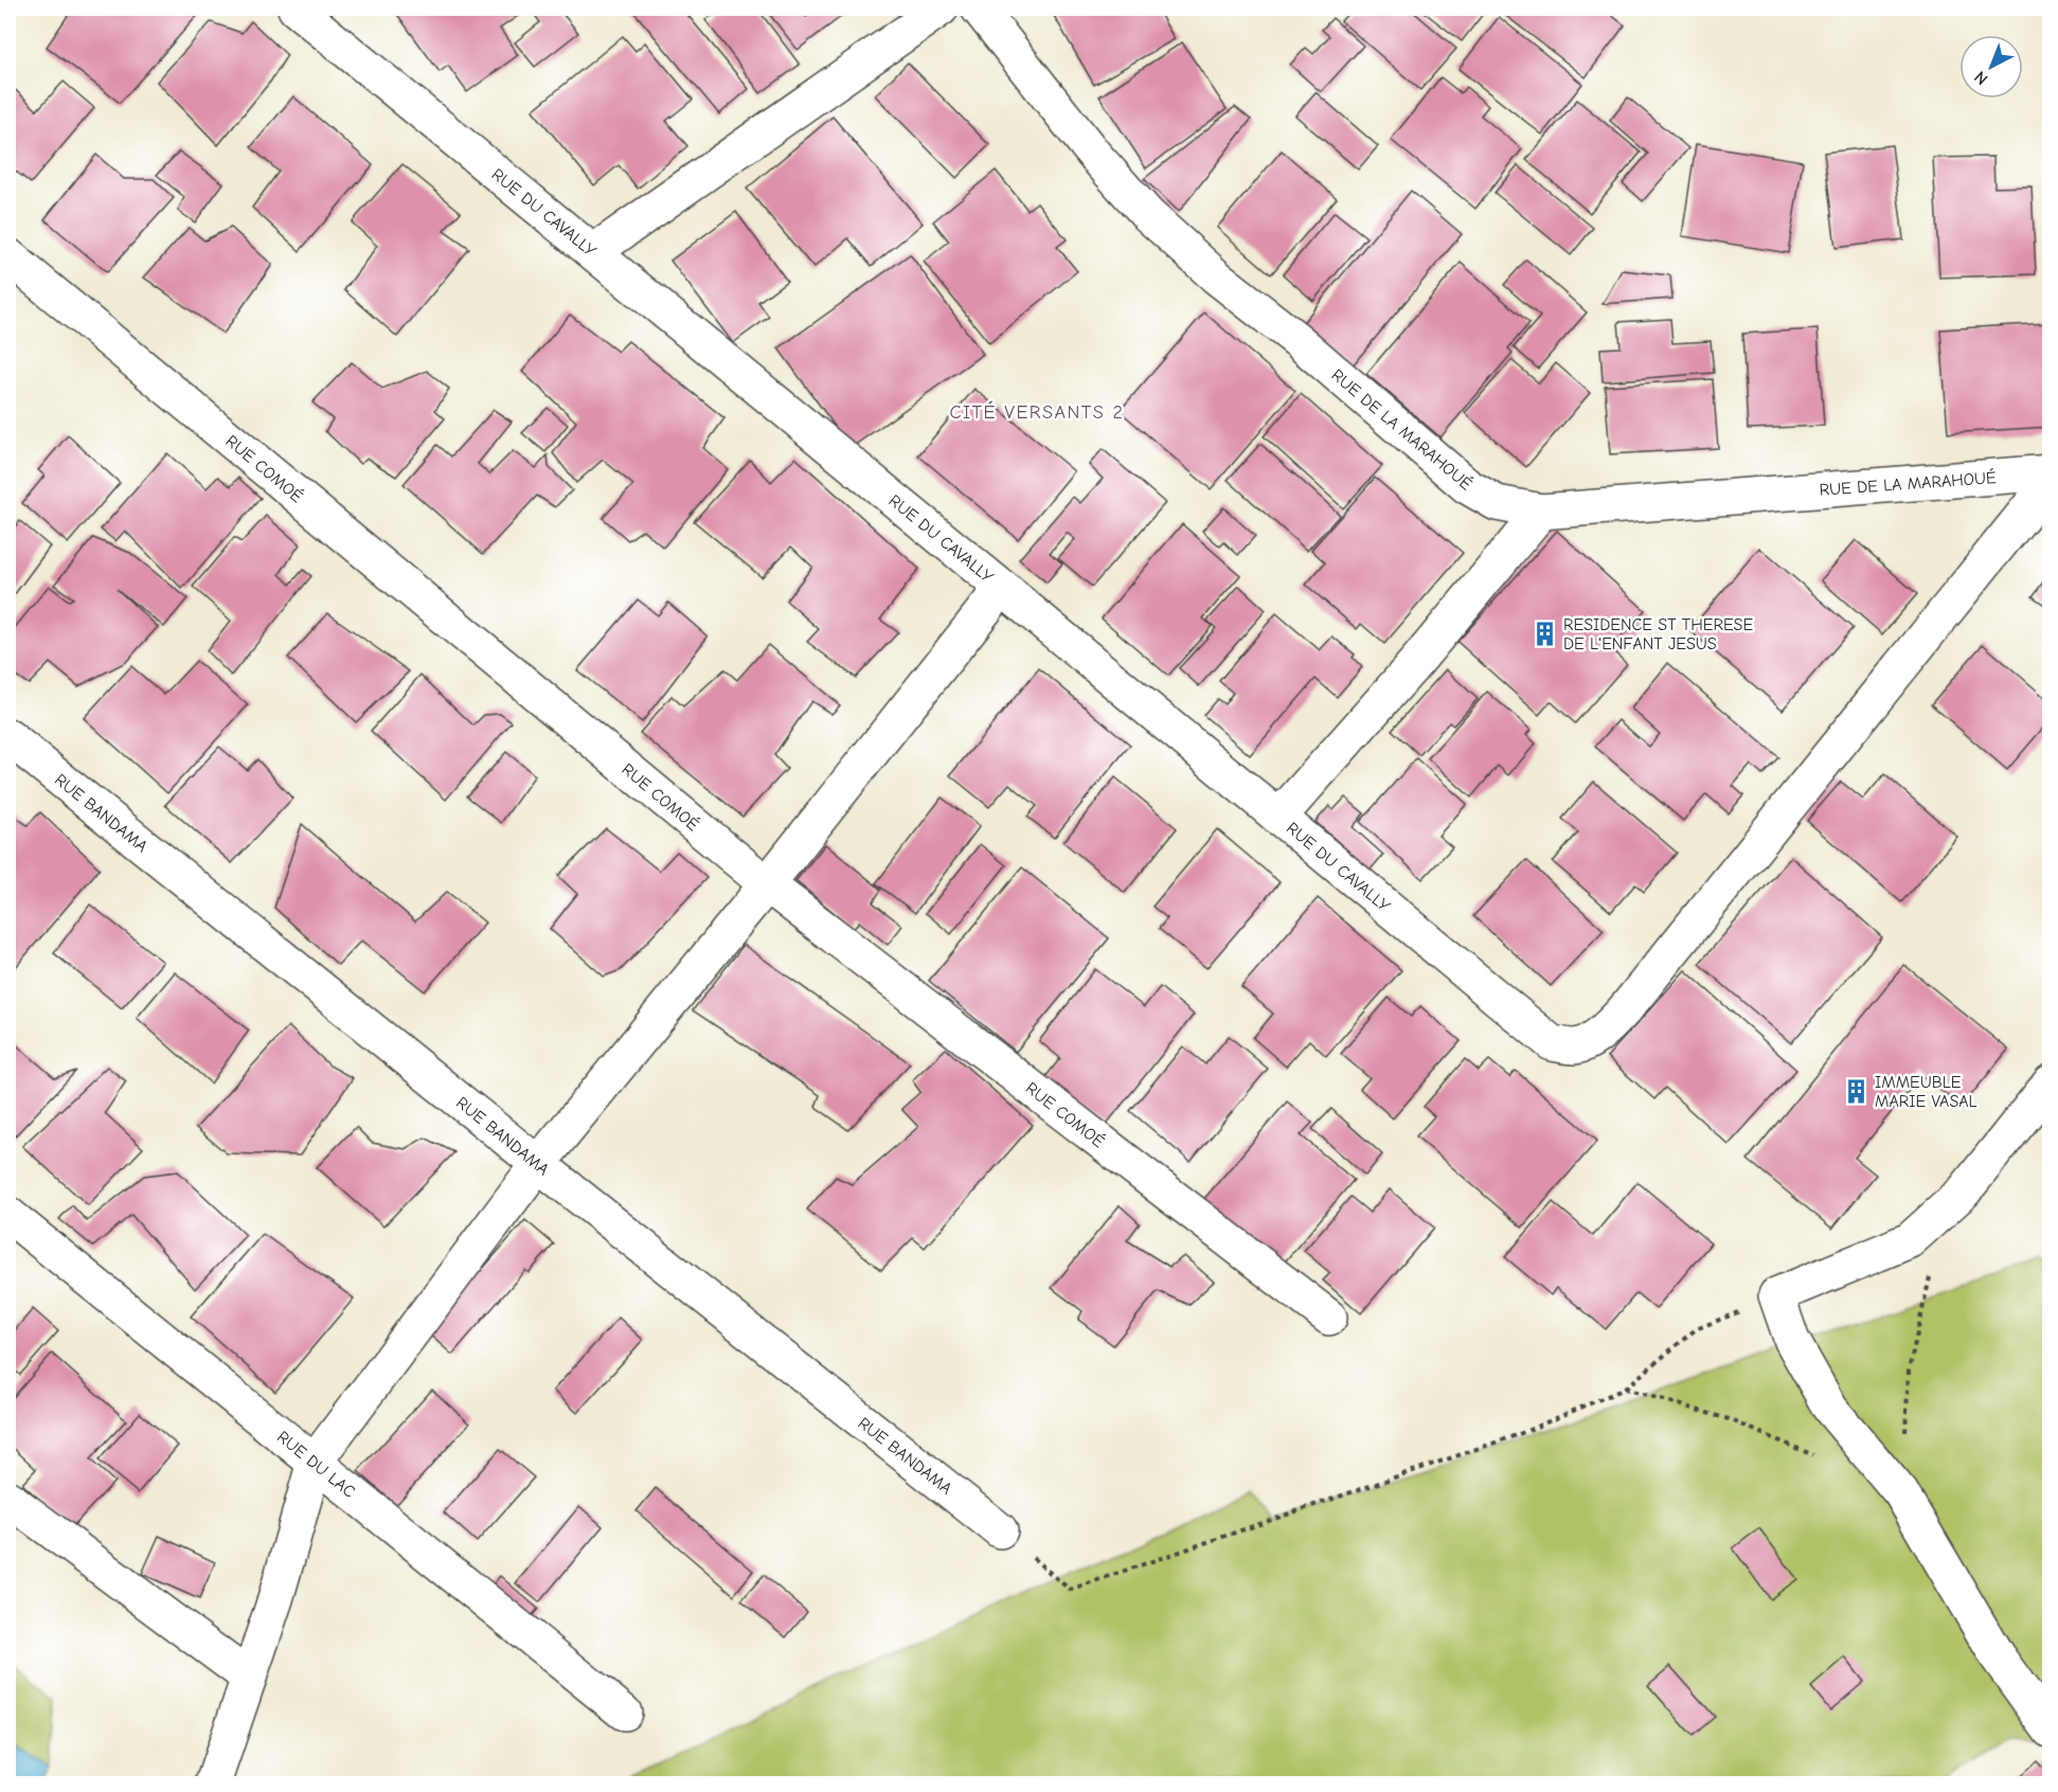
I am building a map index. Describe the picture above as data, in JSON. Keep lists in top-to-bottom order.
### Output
{
  "streets": {
    "street": [
      "RUE DU CAVALLY",
      "RUE DE LA MARAHOUÉ",
      "RUE COMOÉ",
      "RUE BANDAMA",
      "RUE DU LAC"
    ]
  },
  "districts": ["CITÉ VERSANTS 2"],
  "places": {
    "building": ["RESIDENCE ST THERESE DE L'ENFANT JESUS", "IMMEUBLE MARIE VASAL"]
  },
  "north": "bottom left"
}
